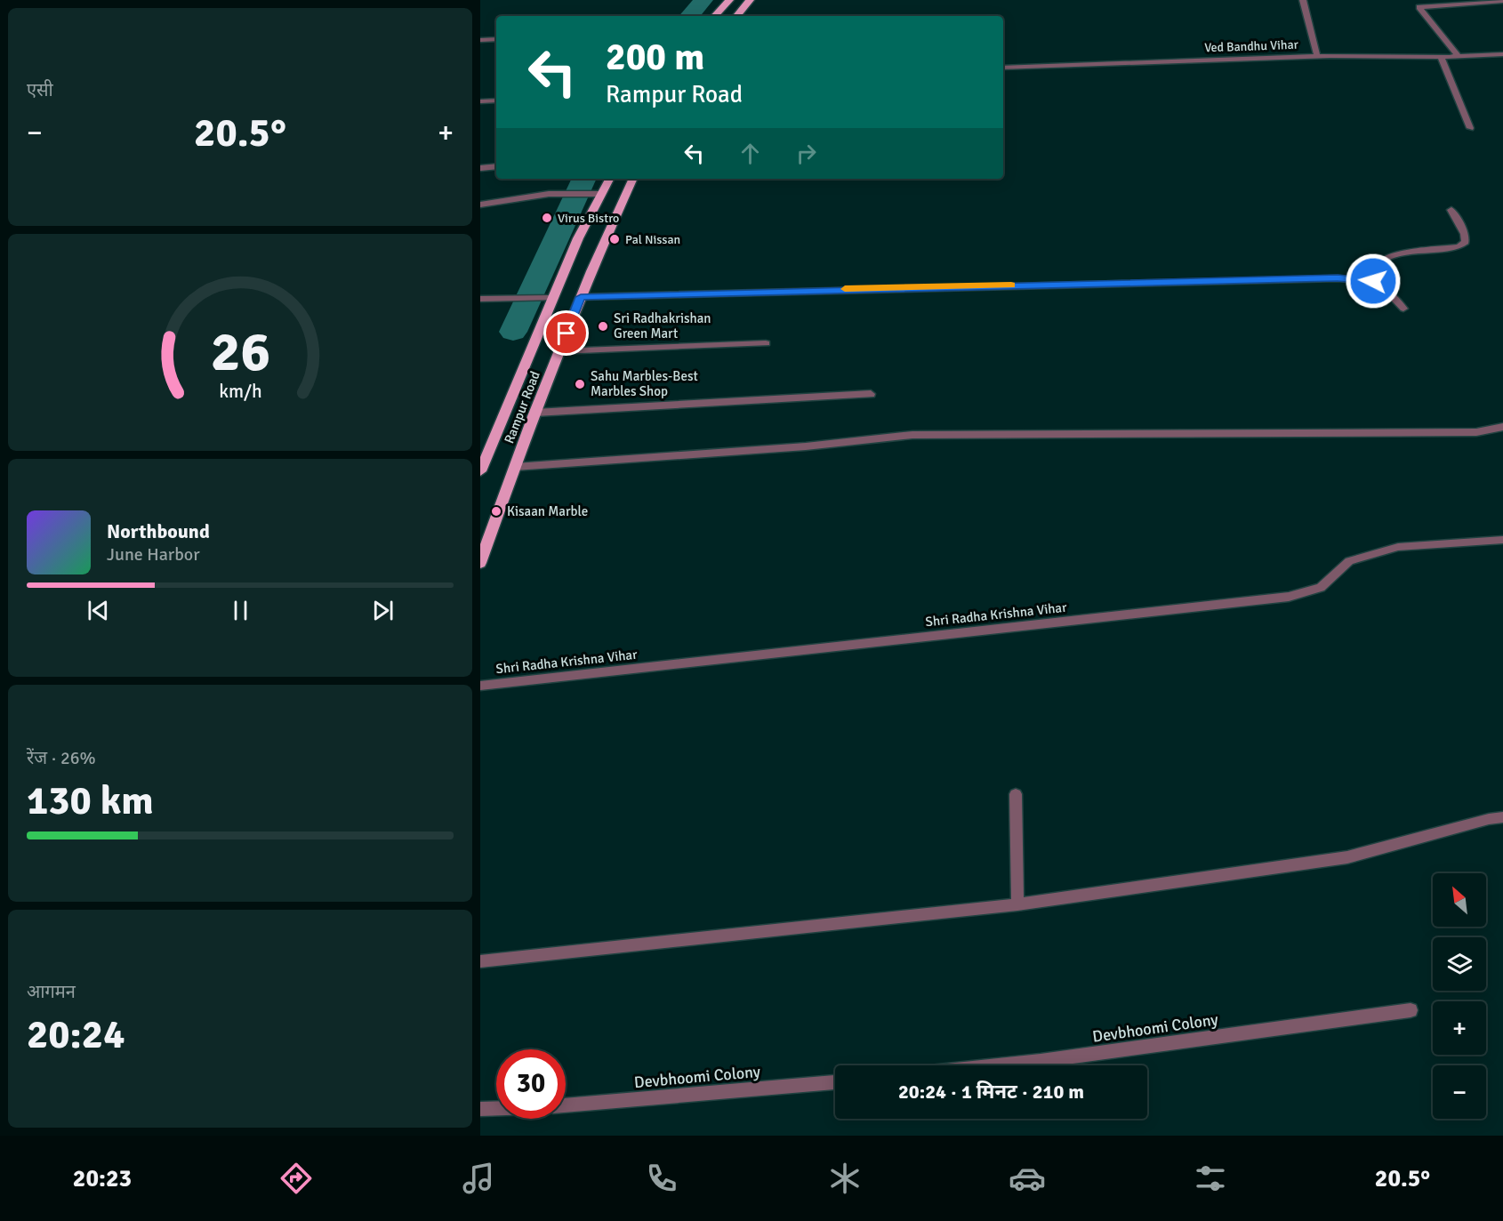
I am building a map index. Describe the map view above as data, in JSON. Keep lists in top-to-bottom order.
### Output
{
  "streets": {
    "main road": ["Rampur Road"],
    "street": ["Ved Bandhu Vihar", "Shri Radha Krishna Vihar", "Devbhoomi Colony"]
  },
  "places": [
    "Virus Bistro",
    "Pal Nissan",
    "Sri Radhakrishan Green Mart",
    "Sahu Marbles-Best Marbles Shop",
    "Kisaan Marble"
  ],
  "north": "top left",
  "page": {
    "tile": [
      "एसी",
      ["रेंज · 26%", "130 km"],
      ["आगमन", "20:24"]
    ],
    "turn": ["200 m", "Rampur Road"],
    "heat": ["−", "20.5°", "+"],
    "song": ["Northbound", "June Harbor"],
    "map_buttons": ["+", "−"],
    "limit": "30",
    "trip": "20:24 · 1 मिनट · 210 m",
    "tabs": ["20:23", "20.5°"],
    "gauge": ["26", "km/h"]
  }
}
